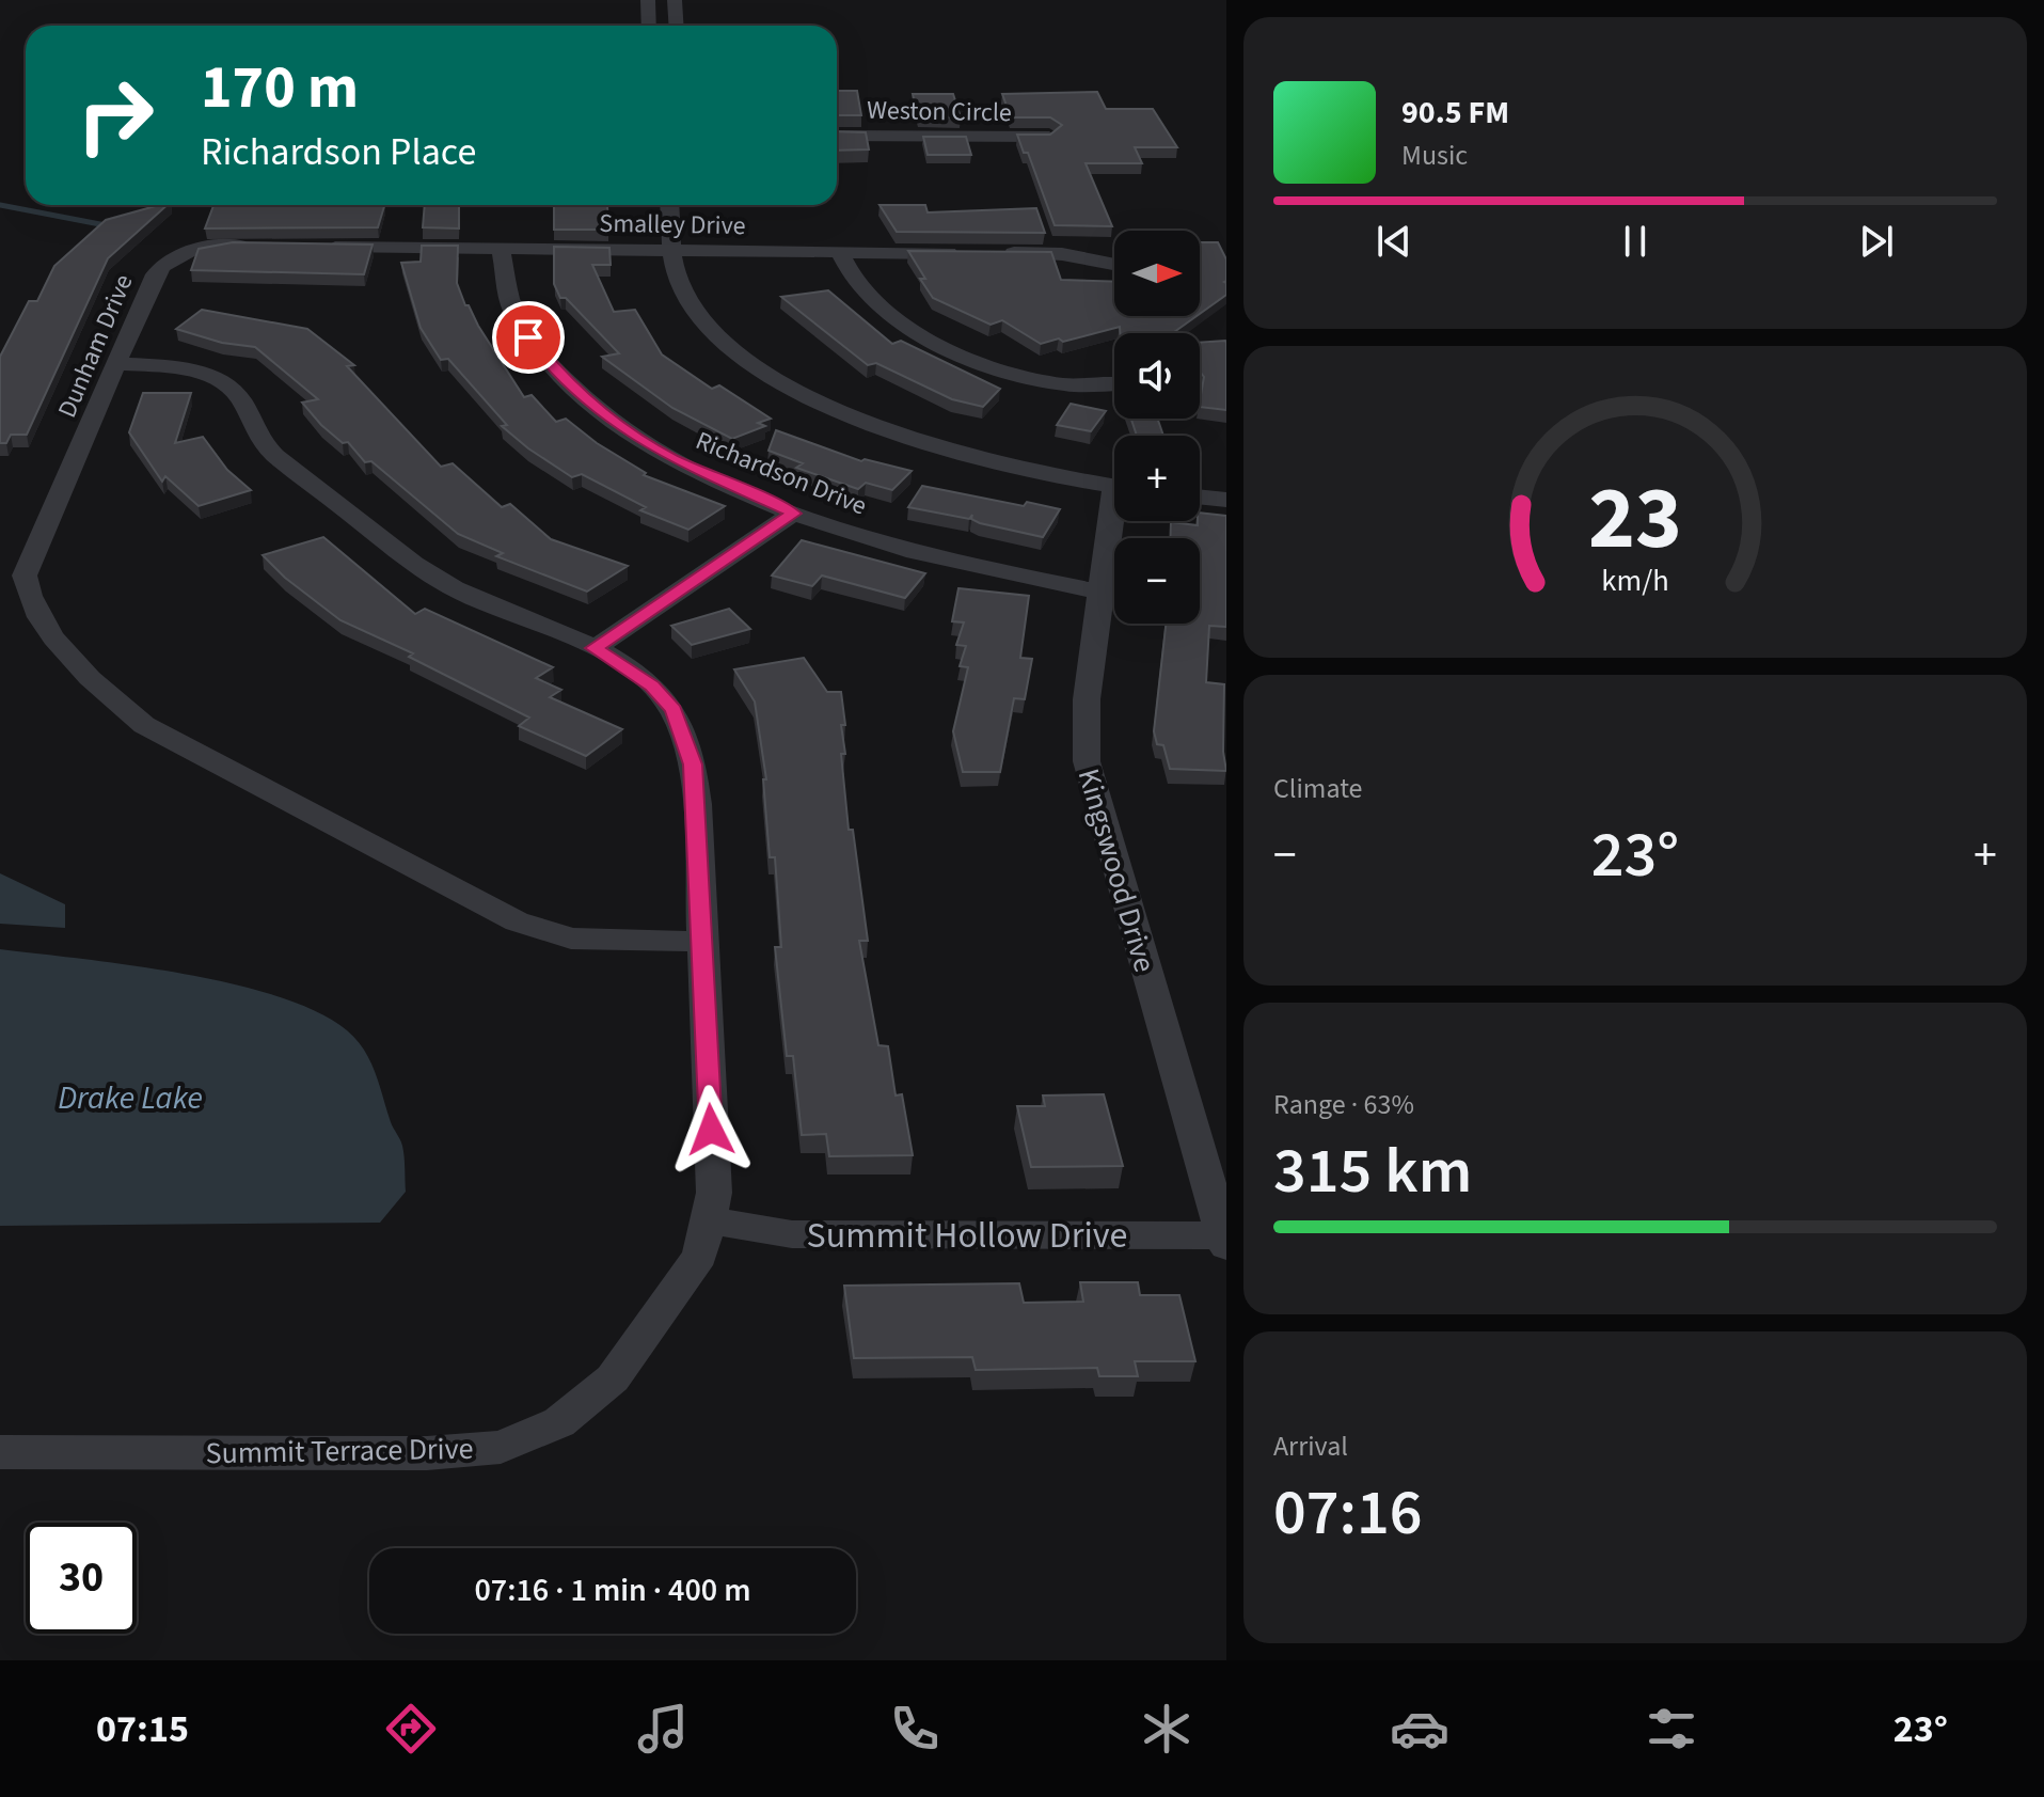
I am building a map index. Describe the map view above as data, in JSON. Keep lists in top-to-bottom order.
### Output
{
  "streets": {
    "street": [
      "Weston Circle",
      "Smalley Drive",
      "Dunham Drive",
      "Richardson Drive",
      "Kingswood Drive",
      "Summit Hollow Drive",
      "Summit Terrace Drive"
    ]
  },
  "crossings": [
    ["Smalley Drive", "Richardson Drive"],
    ["Dunham Drive", "Summit Terrace Drive"],
    ["Richardson Drive", "Kingswood Drive"],
    ["Kingswood Drive", "Summit Hollow Drive"],
    ["Summit Hollow Drive", "Summit Terrace Drive"]
  ],
  "water": ["Drake Lake"],
  "north": "right",
  "page": {
    "turn": ["170 m", "Richardson Place"],
    "song": ["90.5 FM", "Music"],
    "map_buttons": ["+", "−"],
    "tile": [
      "Climate",
      ["Range · 63%", "315 km"],
      ["Arrival", "07:16"]
    ],
    "heat": ["−", "23°", "+"],
    "limit": "30",
    "trip": "07:16 · 1 min · 400 m",
    "tabs": ["07:15", "23°"],
    "gauge": ["23", "km/h"]
  }
}
